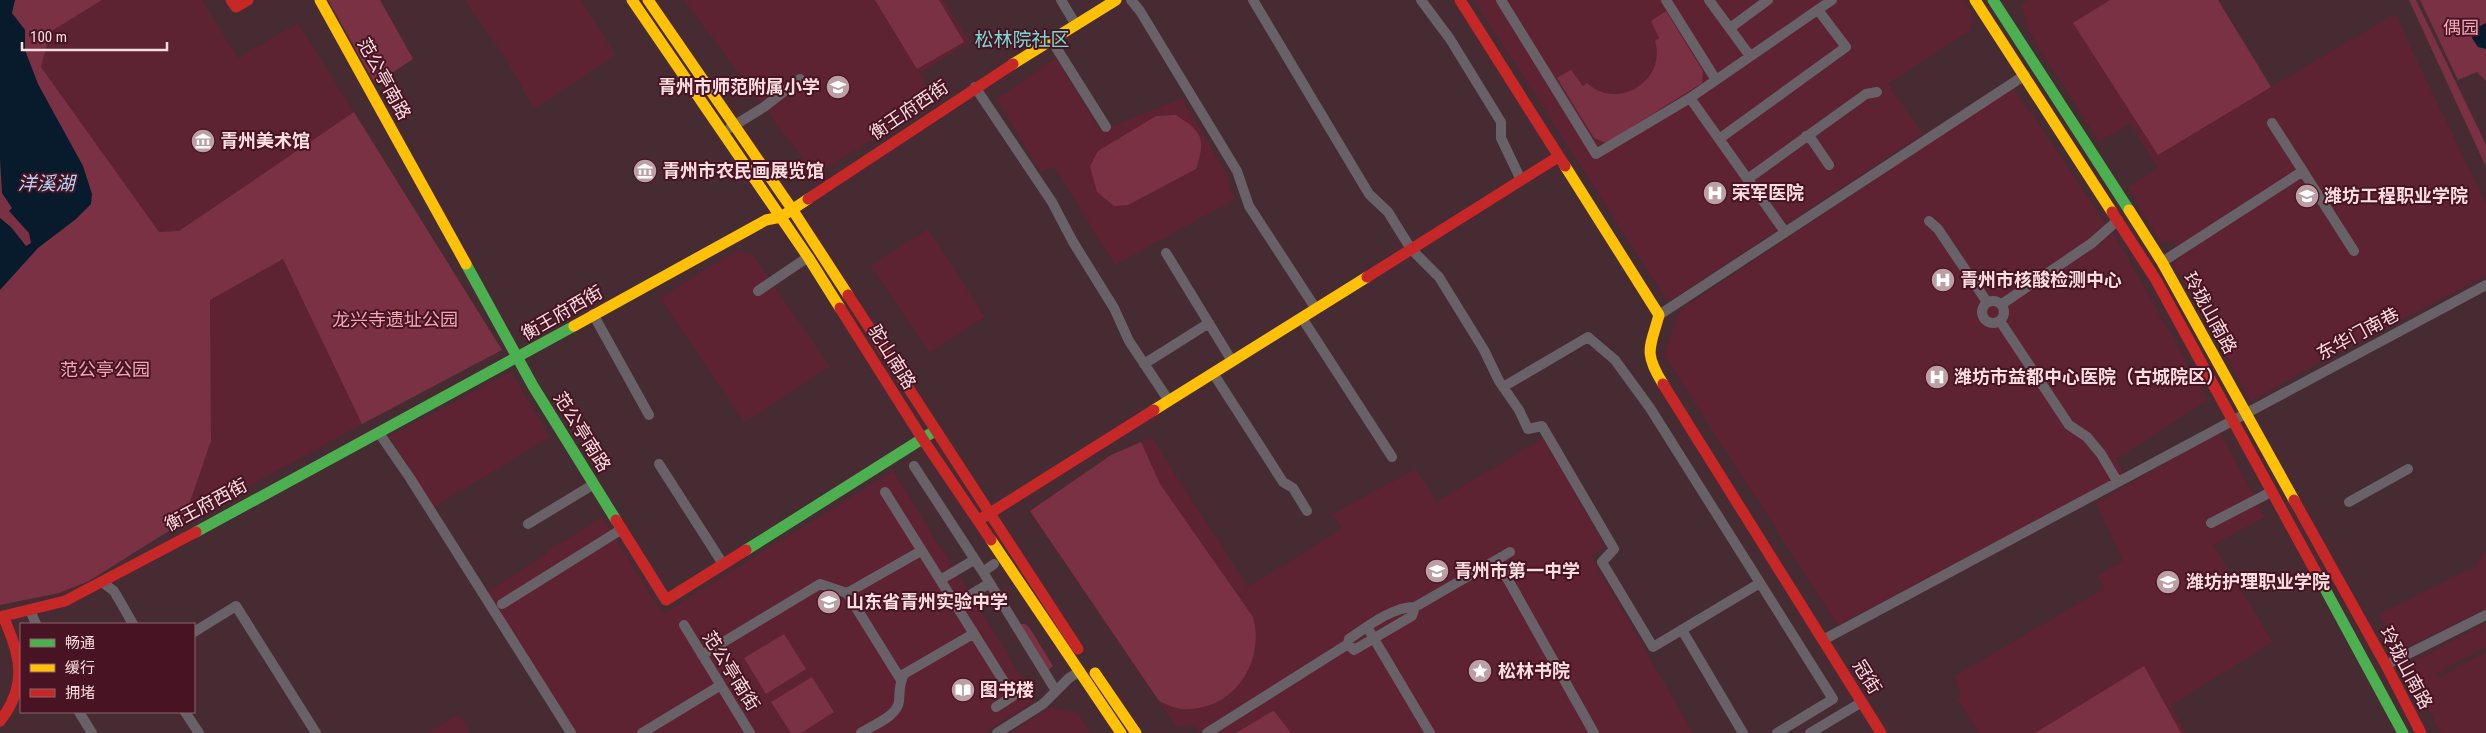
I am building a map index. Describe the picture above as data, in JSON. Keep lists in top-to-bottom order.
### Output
{
  "streets": {
    "street": [
      "范公亭南路",
      "衡王府西街",
      "玲珑山南路",
      "东华门南巷",
      "驼山南路",
      "范公亭南街",
      "冠街"
    ]
  },
  "crossings": [
    ["范公亭南路", "衡王府西街"],
    ["范公亭南路", "驼山南路"],
    ["衡王府西街", "驼山南路"],
    ["玲珑山南路", "东华门南巷"],
    ["东华门南巷", "冠街"]
  ],
  "districts": ["松林院社区"],
  "water": ["洋溪湖"],
  "parks": ["偶园", "龙兴寺遗址公园", "范公亭公园"],
  "places": {
    "school or university": [
      "青州市师范附属小学",
      "潍坊工程职业学院",
      "青州市第一中学",
      "潍坊护理职业学院",
      "山东省青州实验中学"
    ],
    "museum": ["青州美术馆", "青州市农民画展览馆"],
    "hospital": ["荣军医院", "青州市核酸检测中心", "潍坊市益都中心医院（古城院区）"],
    "place": ["松林书院"],
    "library": ["图书楼"]
  },
  "legend": ["畅通", "缓行", "拥堵"],
  "scale_bar": "100 m"
}
